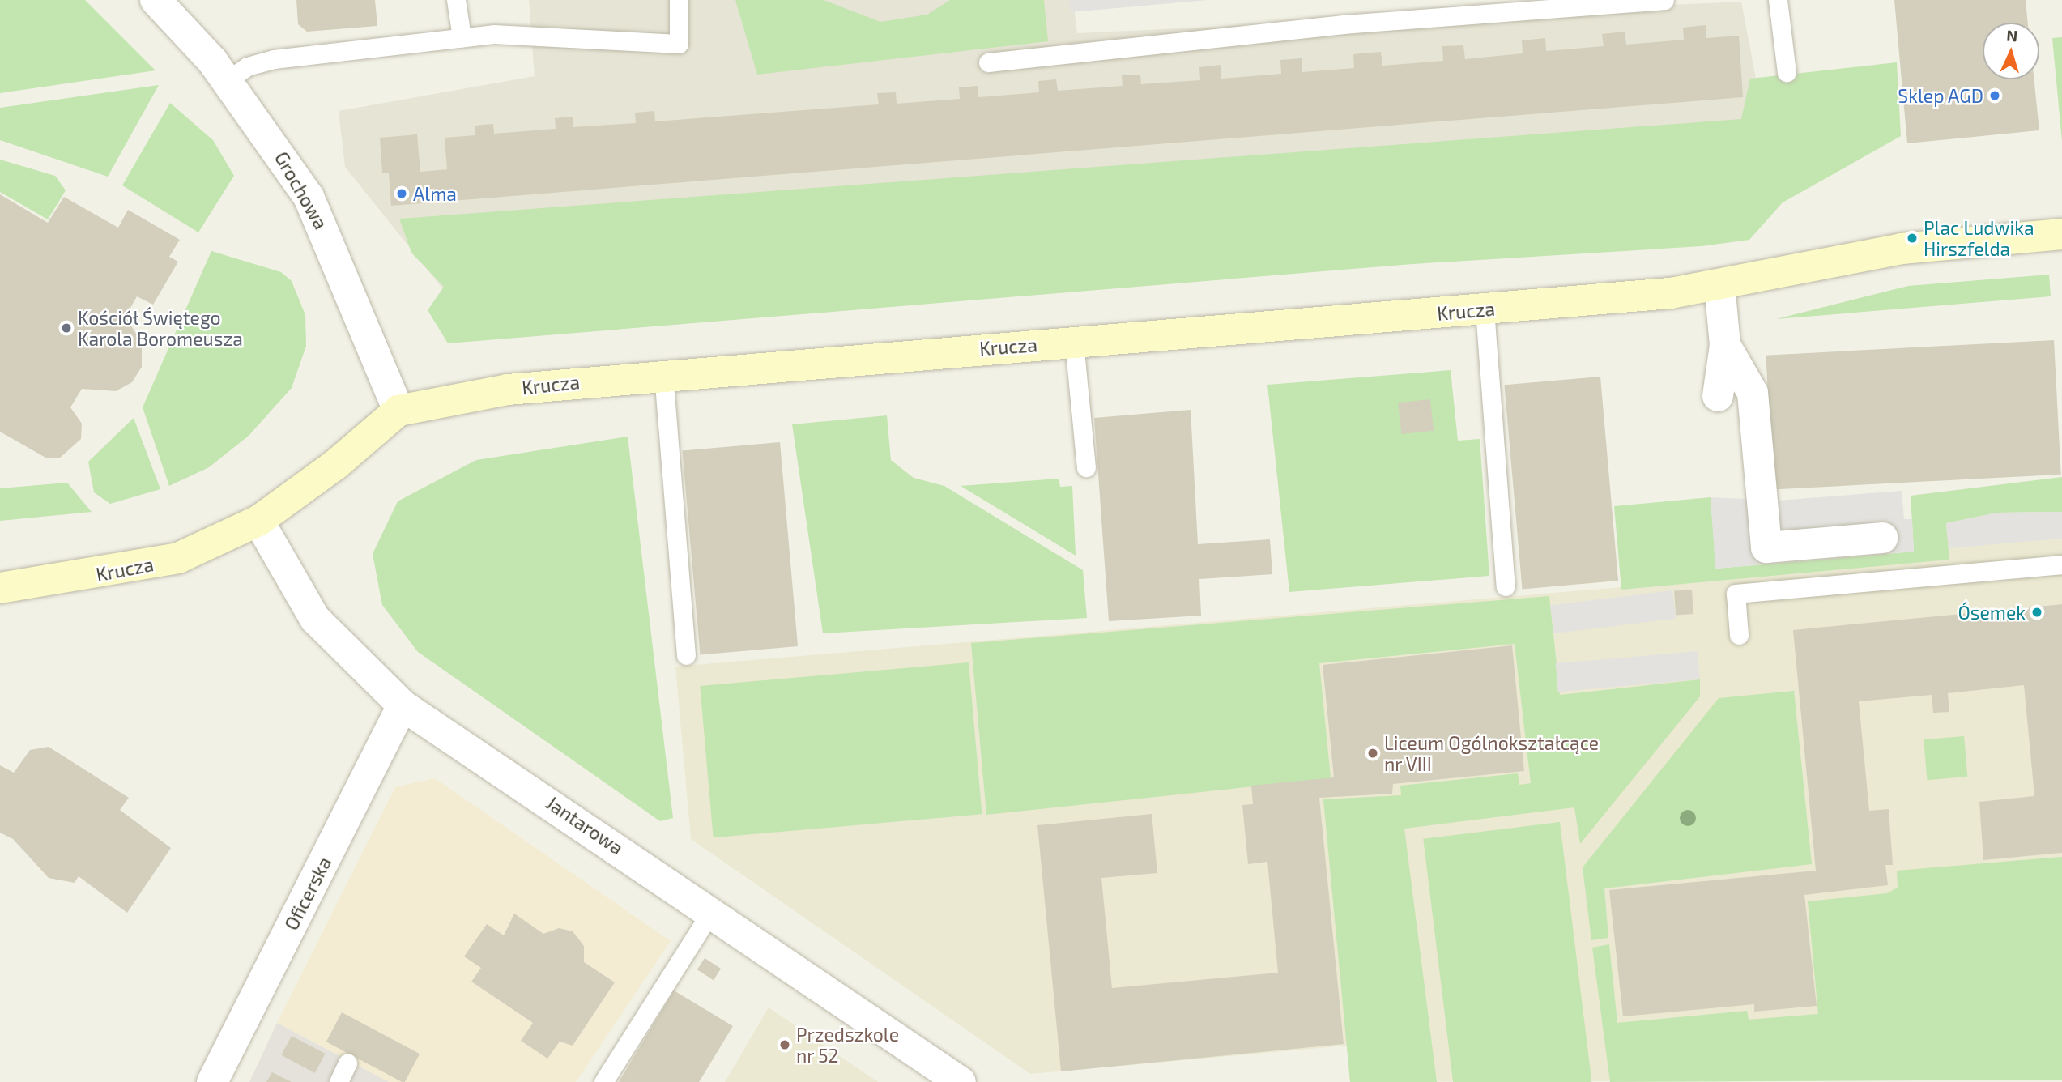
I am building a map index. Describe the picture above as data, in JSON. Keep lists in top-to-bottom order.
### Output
{
  "streets": {
    "street": [
      "Grochowa",
      "Krucza",
      "Jantarowa",
      "Oficerska"
    ]
  },
  "crossings": [
    ["Grochowa", "Krucza"],
    ["Krucza", "Jantarowa"],
    ["Jantarowa", "Oficerska"]
  ],
  "places": [
    "Sklep AGD",
    "Alma",
    "Plac Ludwika Hirszfelda",
    "Kościół Świętego Karola Boromeusza",
    "Ósemek",
    "Liceum Ogólnokształcące nr VIII",
    "Przedszkole nr 52"
  ],
  "north": "top"
}
